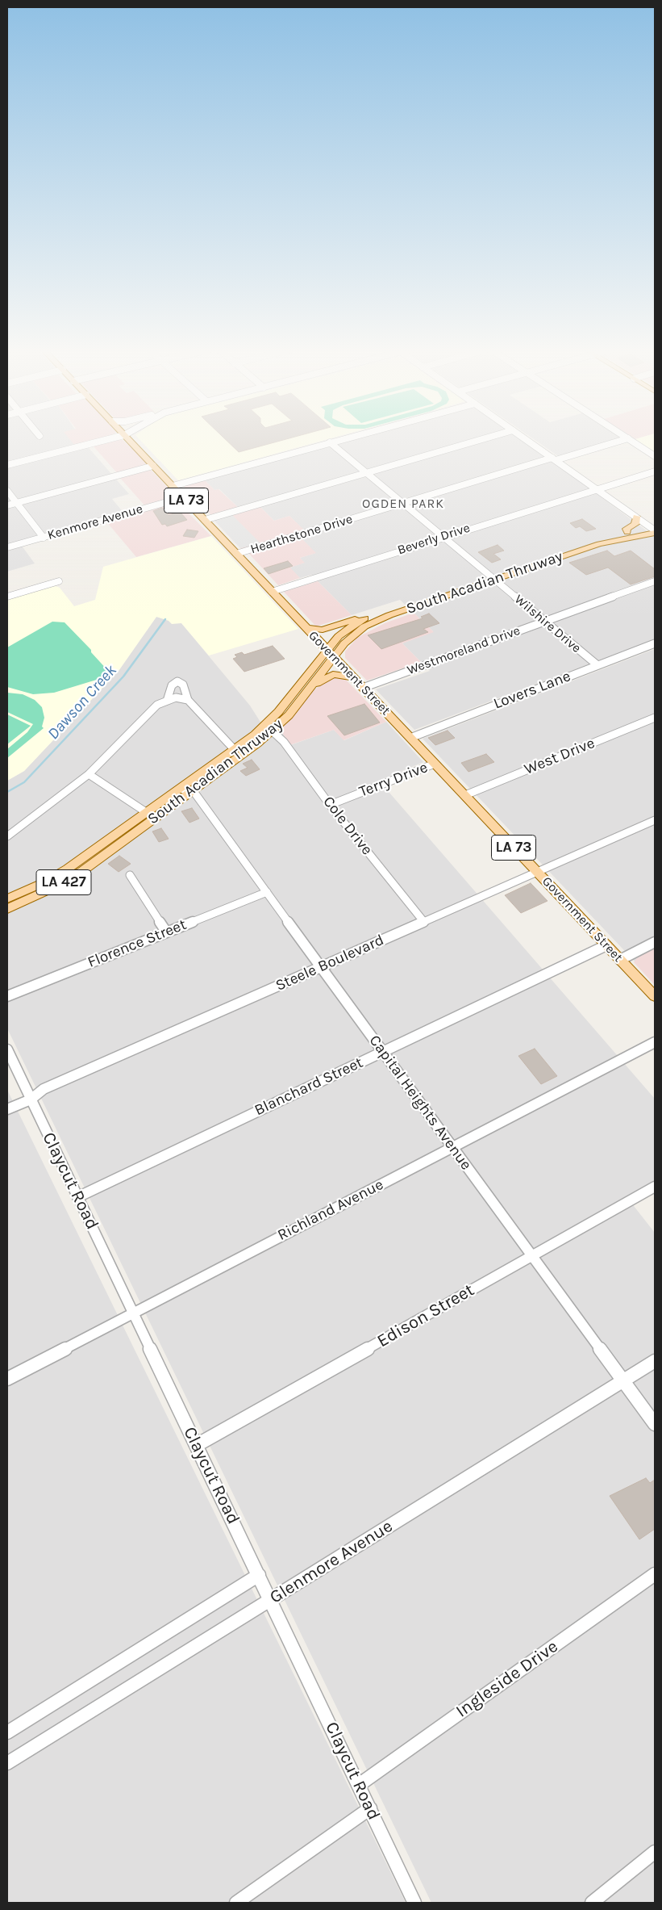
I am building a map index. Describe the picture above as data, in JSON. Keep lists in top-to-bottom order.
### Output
{
  "streets": {
    "main road": [
      "LA 73",
      "South Acadian Thruway",
      "Government Street",
      "LA 427"
    ],
    "street": [
      "Kenmore Avenue",
      "Hearthstone Drive",
      "Beverly Drive",
      "Wilshire Drive",
      "Westmoreland Drive",
      "Lovers Lane",
      "West Drive",
      "Terry Drive",
      "Cole Drive",
      "Florence Street",
      "Steele Boulevard",
      "Blanchard Street",
      "Capital Heights Avenue",
      "Claycut Road",
      "Richland Avenue",
      "Edison Street",
      "Glenmore Avenue",
      "Ingleside Drive"
    ]
  },
  "crossings": [
    ["Kenmore Avenue", "Government Street"],
    ["Hearthstone Drive", "Wilshire Drive"],
    ["Hearthstone Drive", "Government Street"],
    ["Beverly Drive", "Wilshire Drive"],
    ["Beverly Drive", "Government Street"],
    ["South Acadian Thruway", "Wilshire Drive"],
    ["South Acadian Thruway", "Government Street"],
    ["South Acadian Thruway", "Cole Drive"],
    ["South Acadian Thruway", "Capital Heights Avenue"],
    ["Wilshire Drive", "Westmoreland Drive"],
    ["Wilshire Drive", "Lovers Lane"],
    ["Westmoreland Drive", "Government Street"],
    ["Government Street", "Lovers Lane"],
    ["Government Street", "West Drive"],
    ["Government Street", "Terry Drive"],
    ["Government Street", "Steele Boulevard"],
    ["Government Street", "Blanchard Street"],
    ["Terry Drive", "Cole Drive"],
    ["Cole Drive", "Steele Boulevard"],
    ["Florence Street", "Capital Heights Avenue"],
    ["Steele Boulevard", "Capital Heights Avenue"],
    ["Steele Boulevard", "Claycut Road"],
    ["Blanchard Street", "Capital Heights Avenue"],
    ["Blanchard Street", "Claycut Road"],
    ["Capital Heights Avenue", "Richland Avenue"],
    ["Capital Heights Avenue", "Edison Street"],
    ["Capital Heights Avenue", "Glenmore Avenue"],
    ["Claycut Road", "Richland Avenue"],
    ["Claycut Road", "Edison Street"],
    ["Claycut Road", "Glenmore Avenue"],
    ["Claycut Road", "Ingleside Drive"]
  ],
  "districts": ["OGDEN PARK"],
  "water": ["Dawson Creek"]
}
